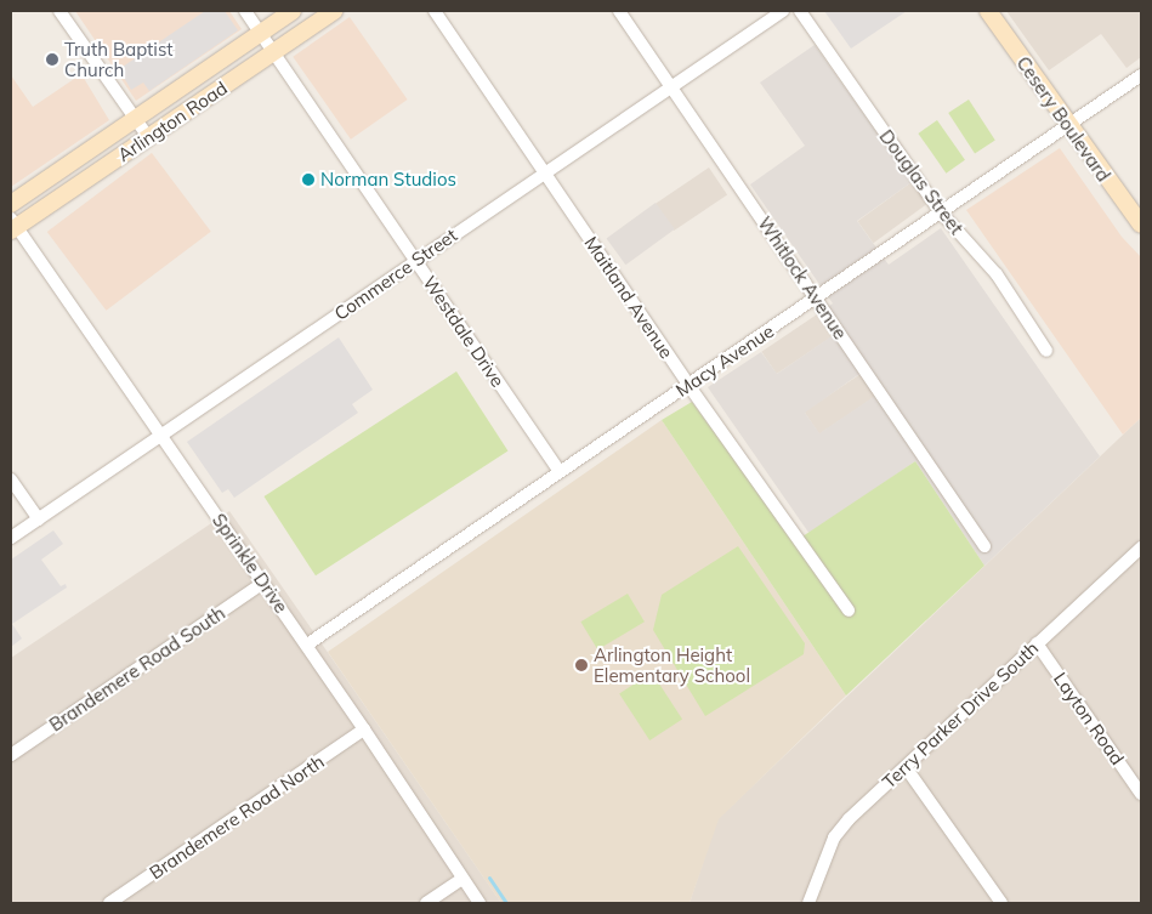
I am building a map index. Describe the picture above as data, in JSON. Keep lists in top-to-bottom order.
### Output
{
  "streets": {
    "main road": ["Cesery Boulevard", "Arlington Road"],
    "street": [
      "Douglas Street",
      "Commerce Street",
      "Whitlock Avenue",
      "Maitland Avenue",
      "Westdale Drive",
      "Macy Avenue",
      "Sprinkle Drive",
      "Brandemere Road South",
      "Terry Parker Drive South",
      "Layton Road",
      "Brandemere Road North"
    ]
  },
  "crossings": [
    ["Cesery Boulevard", "Macy Avenue"],
    ["Arlington Road", "Westdale Drive"],
    ["Arlington Road", "Sprinkle Drive"],
    ["Douglas Street", "Macy Avenue"],
    ["Commerce Street", "Whitlock Avenue"],
    ["Commerce Street", "Maitland Avenue"],
    ["Commerce Street", "Westdale Drive"],
    ["Commerce Street", "Sprinkle Drive"],
    ["Whitlock Avenue", "Macy Avenue"],
    ["Maitland Avenue", "Macy Avenue"],
    ["Westdale Drive", "Macy Avenue"],
    ["Macy Avenue", "Sprinkle Drive"],
    ["Sprinkle Drive", "Brandemere Road South"],
    ["Sprinkle Drive", "Brandemere Road North"],
    ["Terry Parker Drive South", "Layton Road"]
  ],
  "places": ["Truth Baptist Church", "Norman Studios", "Arlington Height Elementary School"]
}
